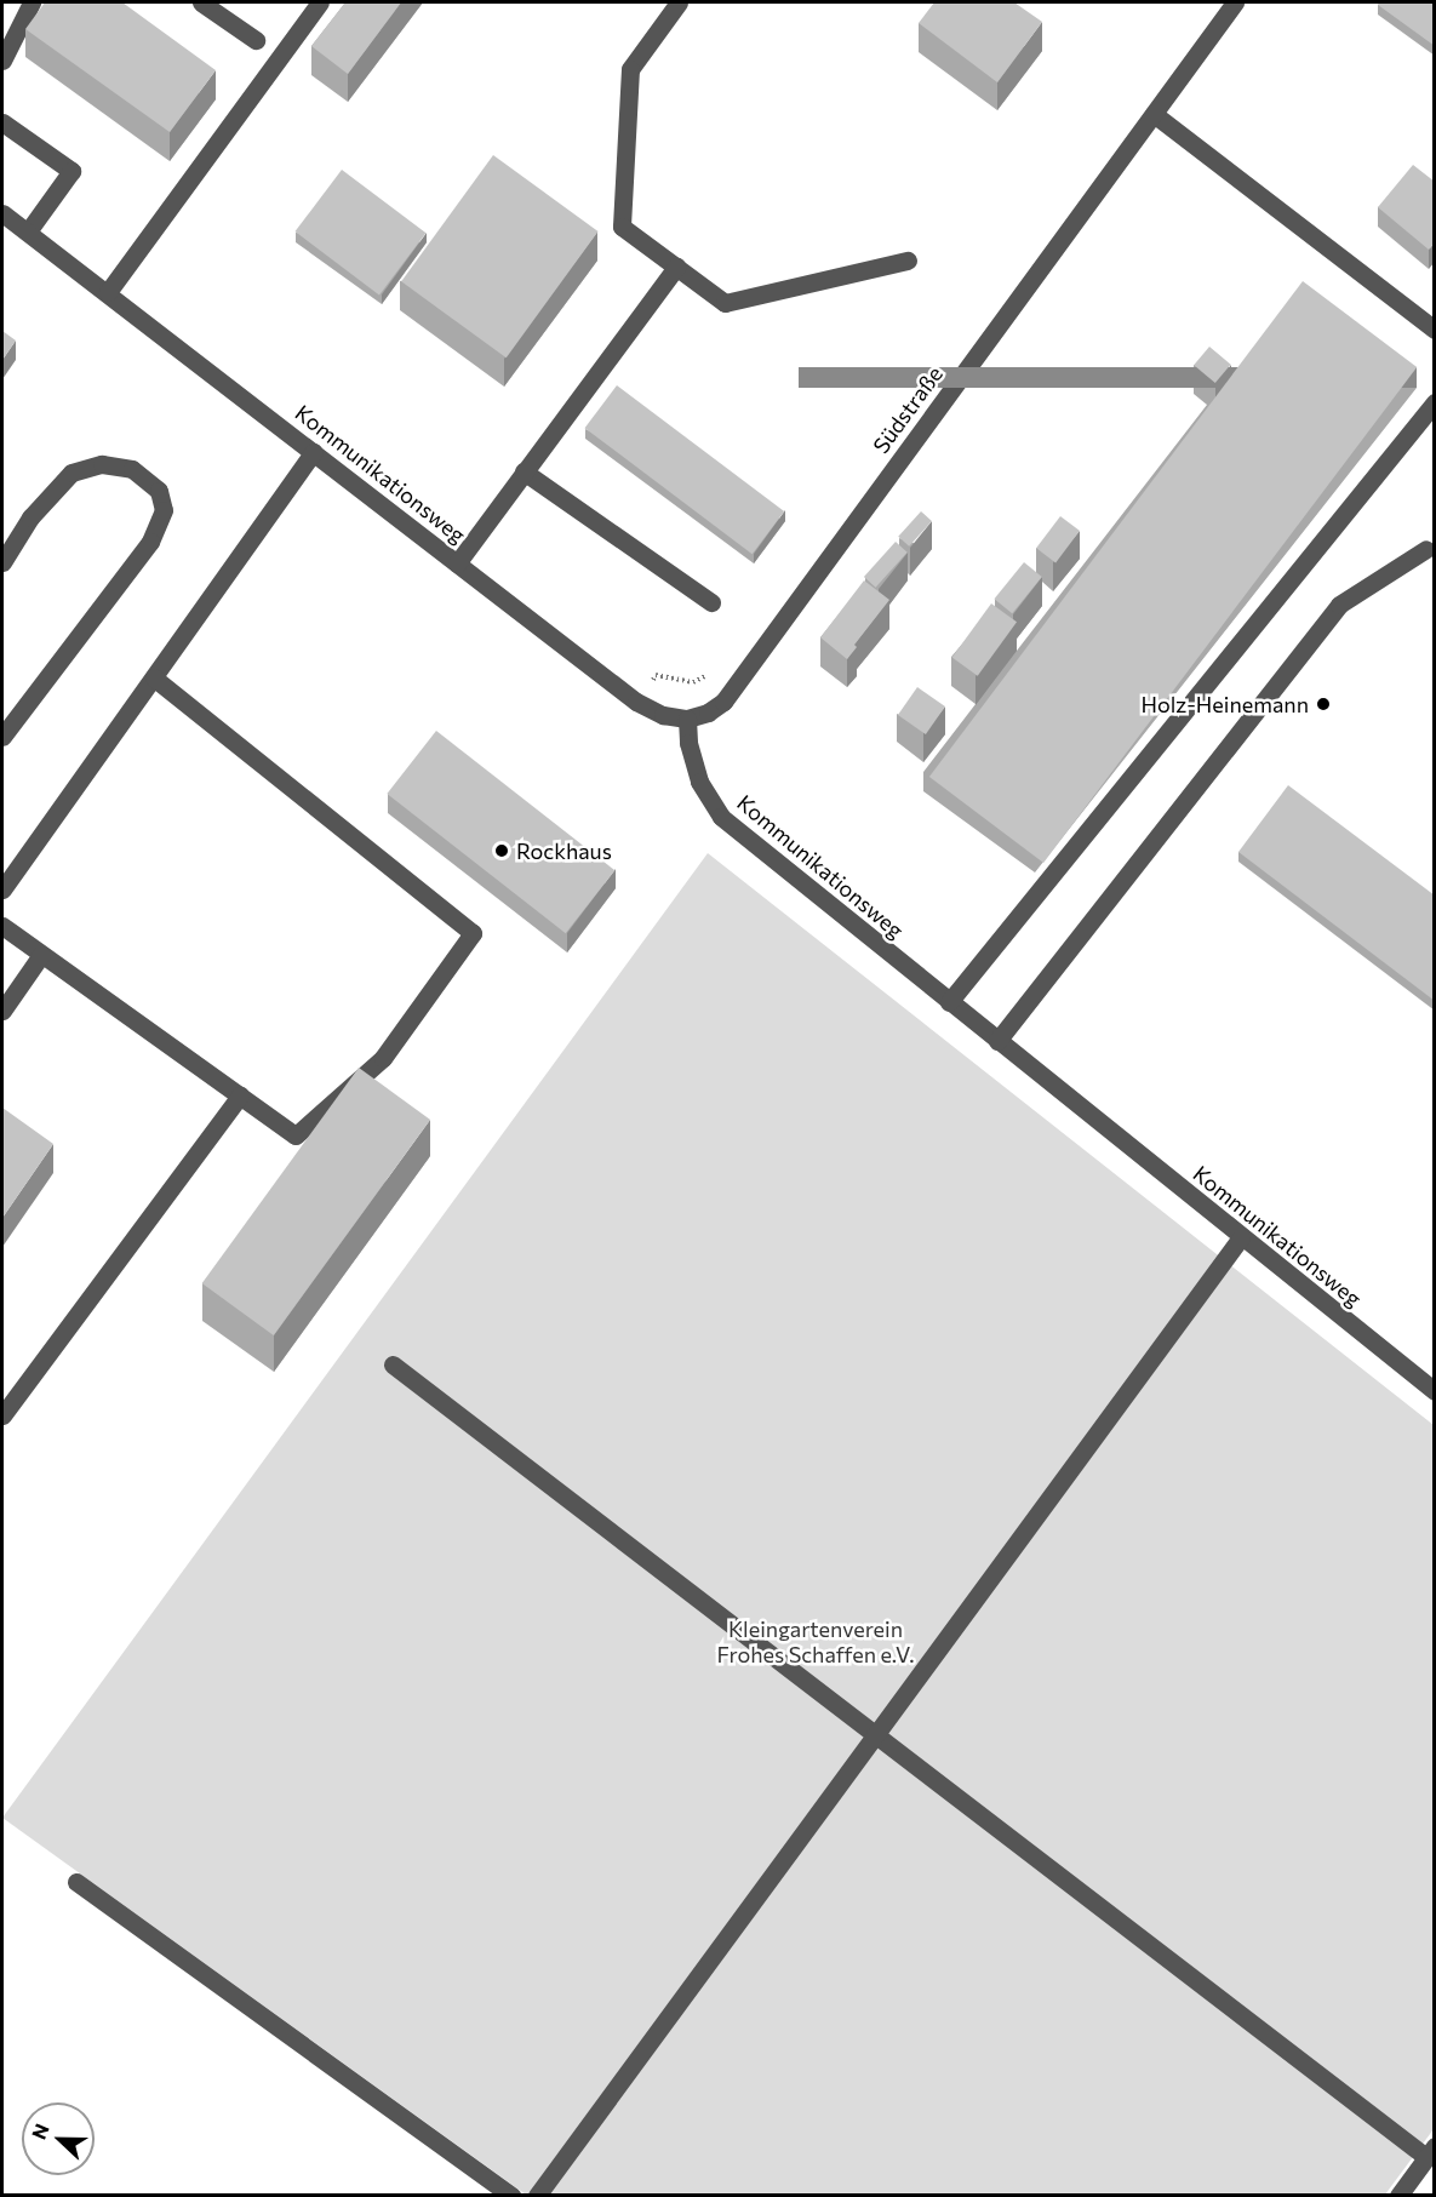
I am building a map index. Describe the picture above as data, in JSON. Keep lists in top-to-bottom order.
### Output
{
  "streets": {
    "street": ["Südstraße", "Kommunikationsweg"]
  },
  "crossings": [
    ["Südstraße", "Kommunikationsweg"]
  ],
  "parks": ["Kleingartenverein Frohes Schaffen e.V."],
  "places": ["Holz-Heinemann", "Rockhaus"],
  "north": "left"
}
